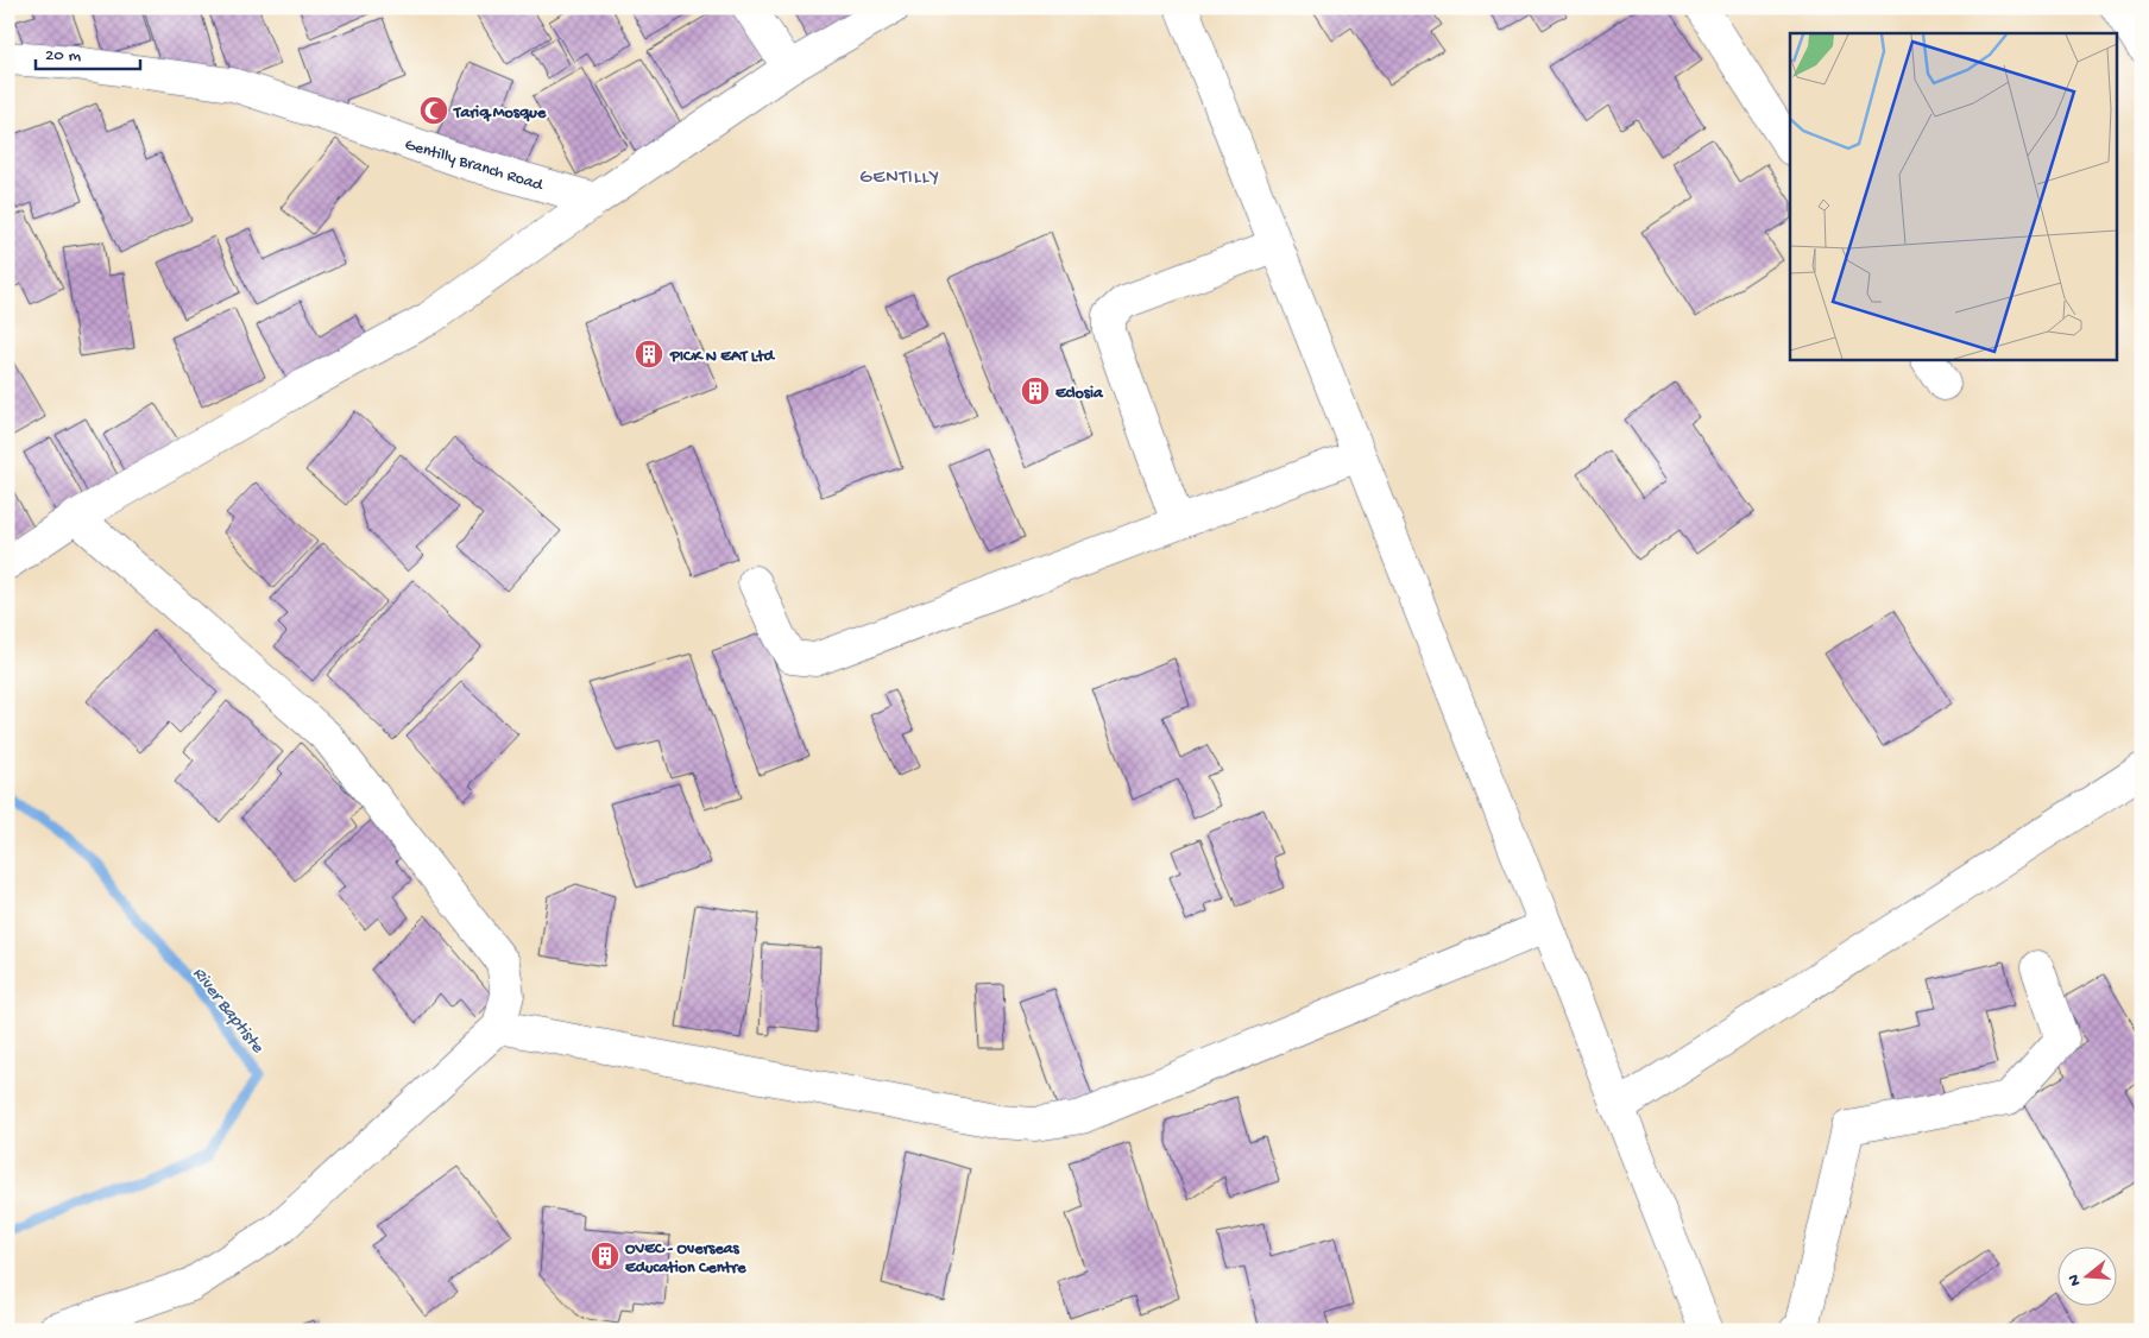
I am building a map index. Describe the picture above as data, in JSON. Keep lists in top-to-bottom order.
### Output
{
  "streets": {
    "street": ["Gentilly Branch Road"]
  },
  "districts": ["GENTILLY"],
  "water": ["River Baptiste"],
  "places": {
    "mosque": ["Tariq Mosque"],
    "building": ["PICK N EAT Ltd", "Eclosia", "OVEC - Overseas Education Centre"]
  },
  "scale_bar": "20 m",
  "north": "left"
}
